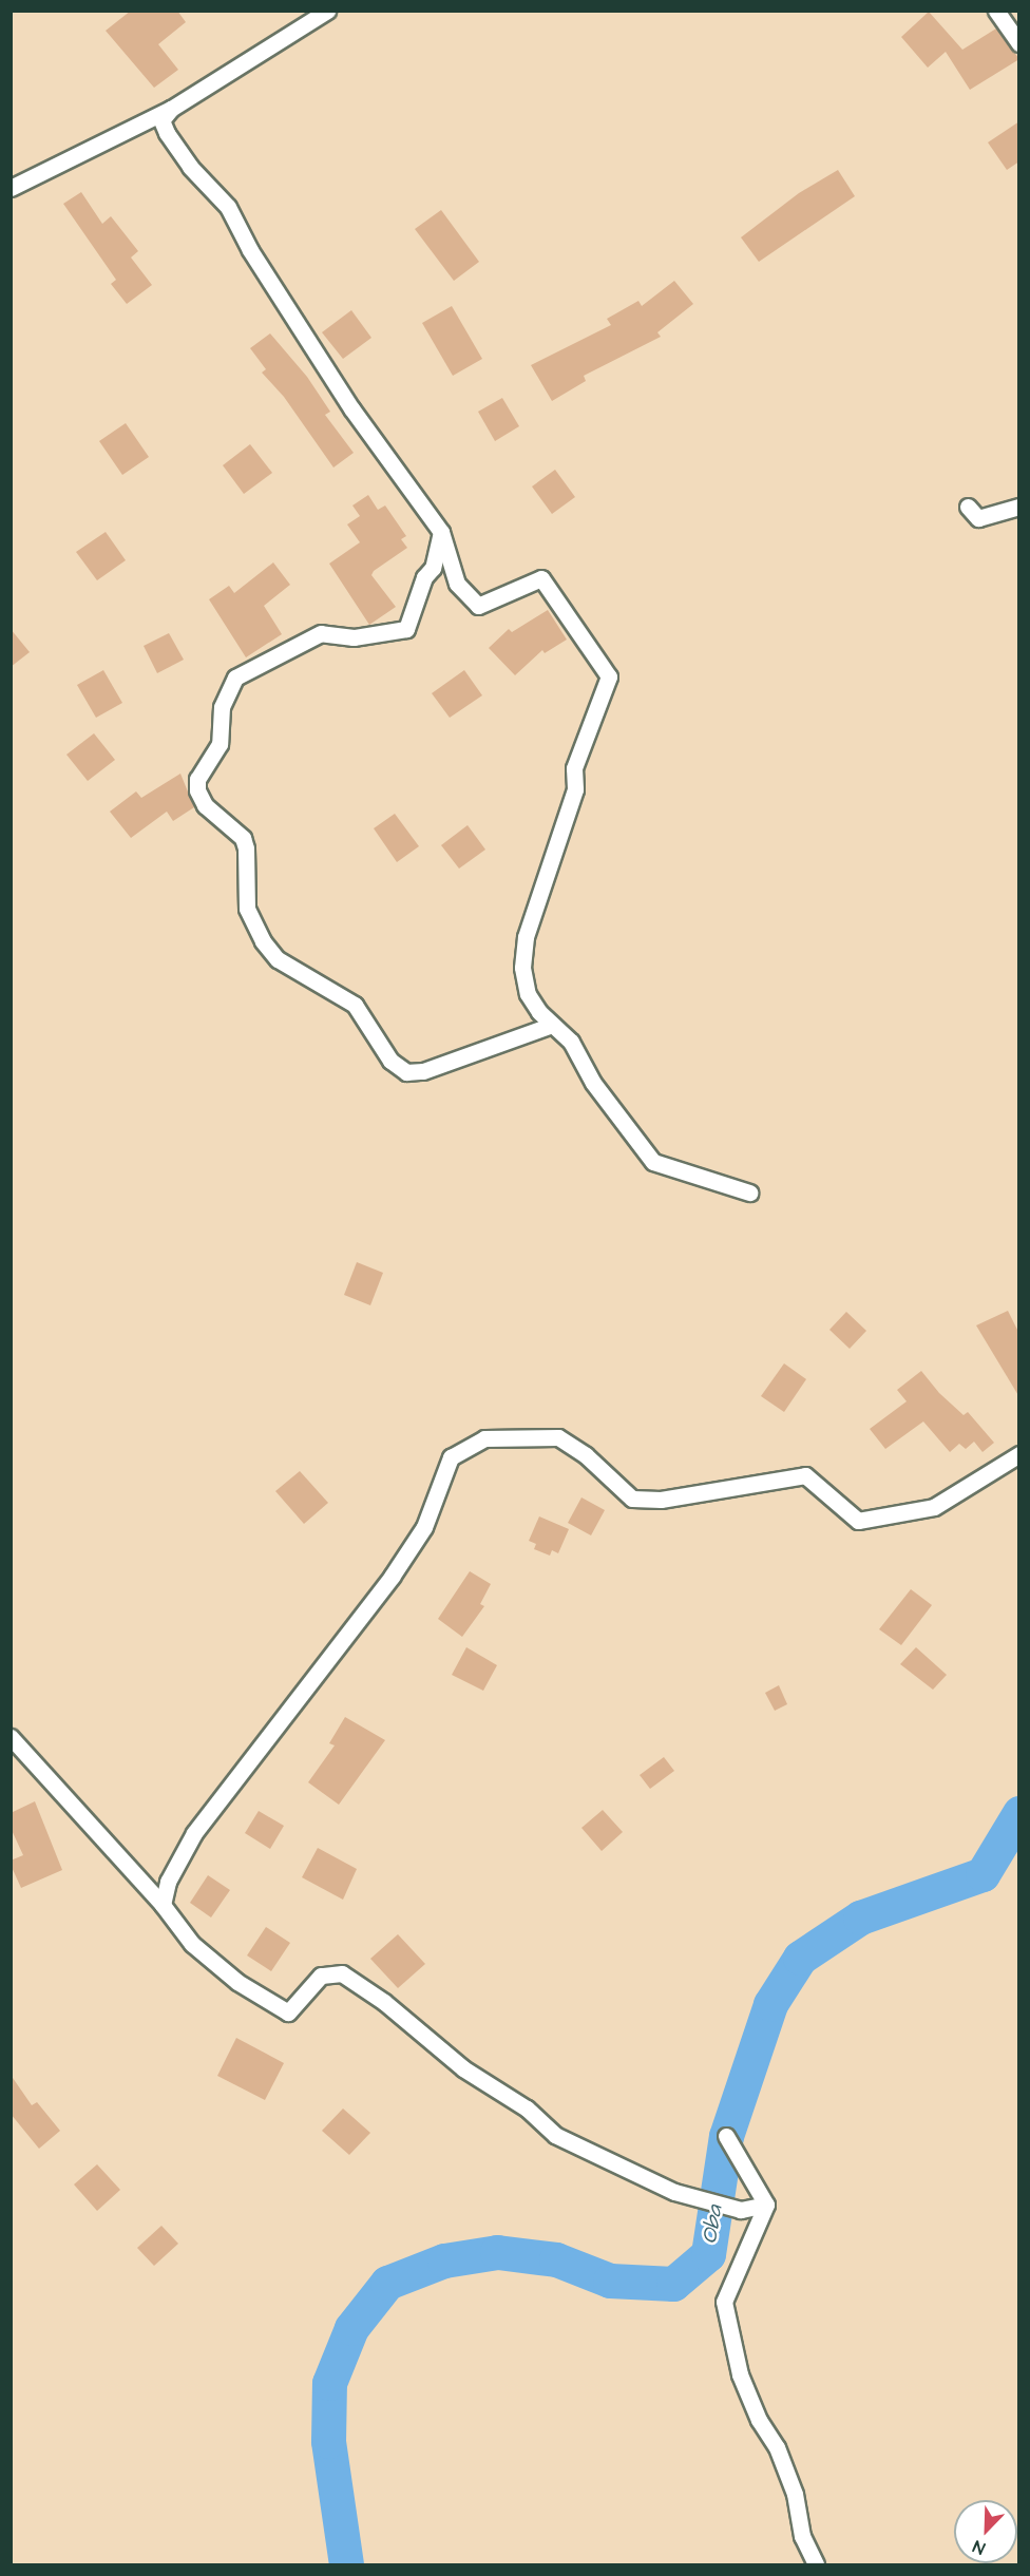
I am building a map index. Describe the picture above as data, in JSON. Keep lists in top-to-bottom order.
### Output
{
  "water": ["Oba"],
  "north": "bottom left"
}
